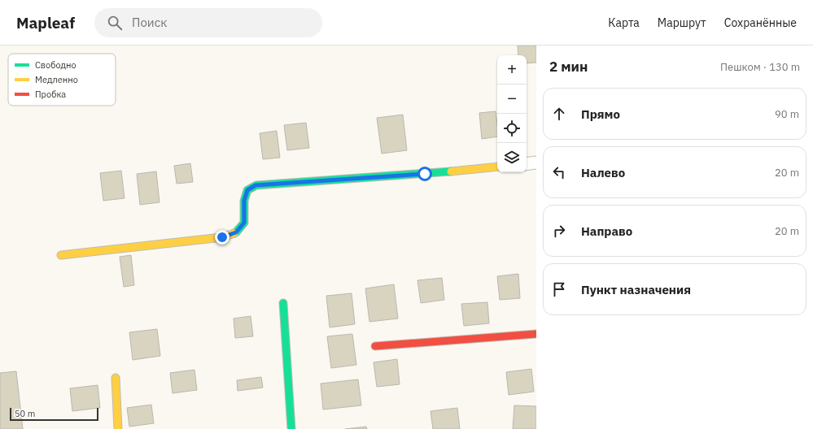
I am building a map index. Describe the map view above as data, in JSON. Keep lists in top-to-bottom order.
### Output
{
  "legend": ["Свободно", "Медленно", "Пробка"],
  "scale_bar": "50 m",
  "page": {
    "header": "Mapleaf",
    "search": "Поиск",
    "nav": ["Карта", "Маршрут", "Сохранённые"],
    "heading": ["2 мин", "Пешком · 130 m"],
    "map_buttons": ["+", "−"],
    "list": [
      ["Прямо", "90 m"],
      ["Налево", "20 m"],
      ["Направо", "20 m"],
      "Пункт назначения"
    ],
    "scale": "50 m"
  }
}
